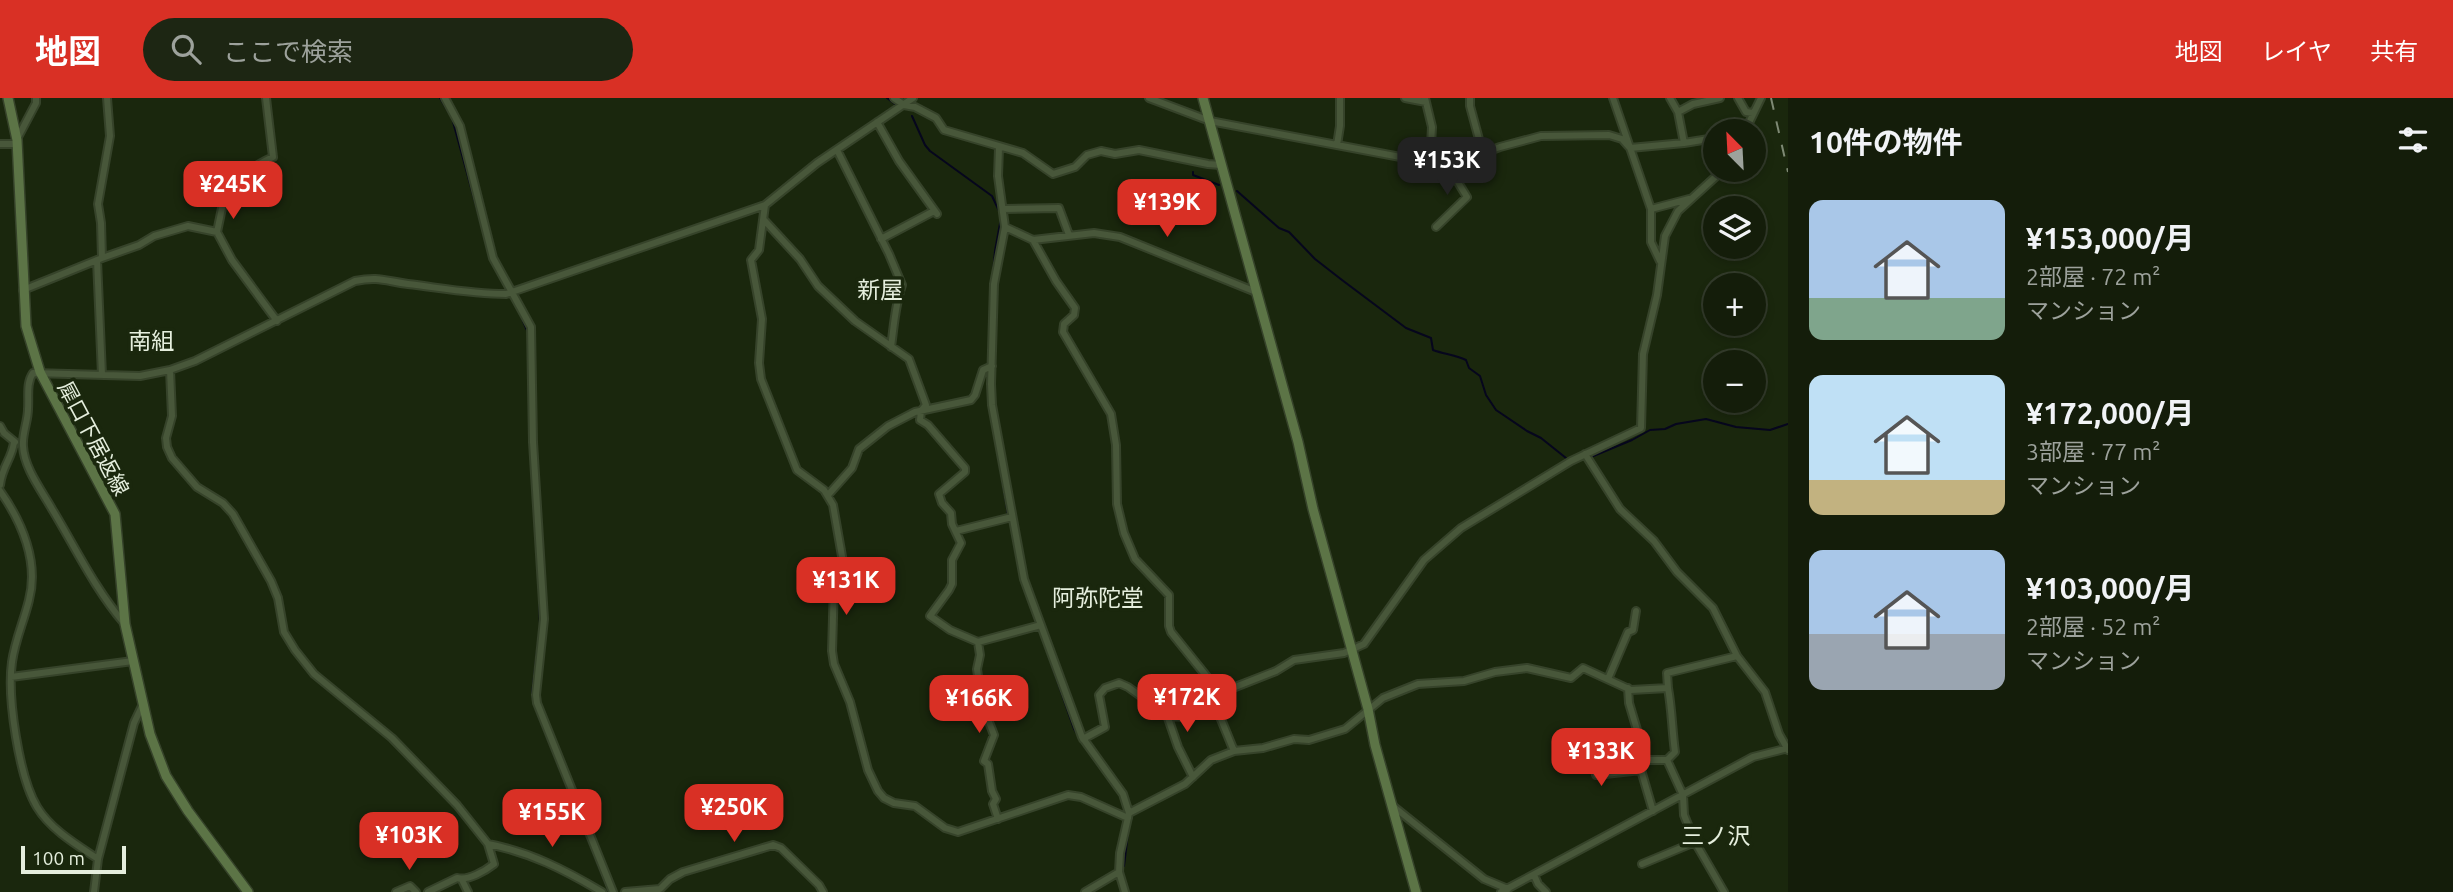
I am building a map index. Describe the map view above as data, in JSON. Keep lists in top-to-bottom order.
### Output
{
  "streets": {
    "main road": ["犀口下居返線"]
  },
  "districts": [
    "新屋",
    "南組",
    "阿弥陀堂",
    "三ノ沢"
  ],
  "scale_bar": "100 m",
  "north": "top left",
  "page": {
    "header": "地図",
    "search": "ここで検索",
    "nav": ["地図", "レイヤ", "共有"],
    "heading": "10件の物件",
    "map_buttons": ["+", "−"],
    "price": [
      "¥153K",
      "¥245K",
      "¥139K",
      "¥131K",
      "¥172K",
      "¥166K",
      "¥133K",
      "¥250K",
      "¥155K",
      "¥103K"
    ],
    "list": [
      {
        "name": "¥153,000/月",
        "note": "2部屋 · 72 m² · マンション"
      },
      {
        "name": "¥172,000/月",
        "note": "3部屋 · 77 m² · マンション"
      },
      {
        "name": "¥103,000/月",
        "note": "2部屋 · 52 m² · マンション"
      }
    ],
    "scale": "100 m"
  }
}
